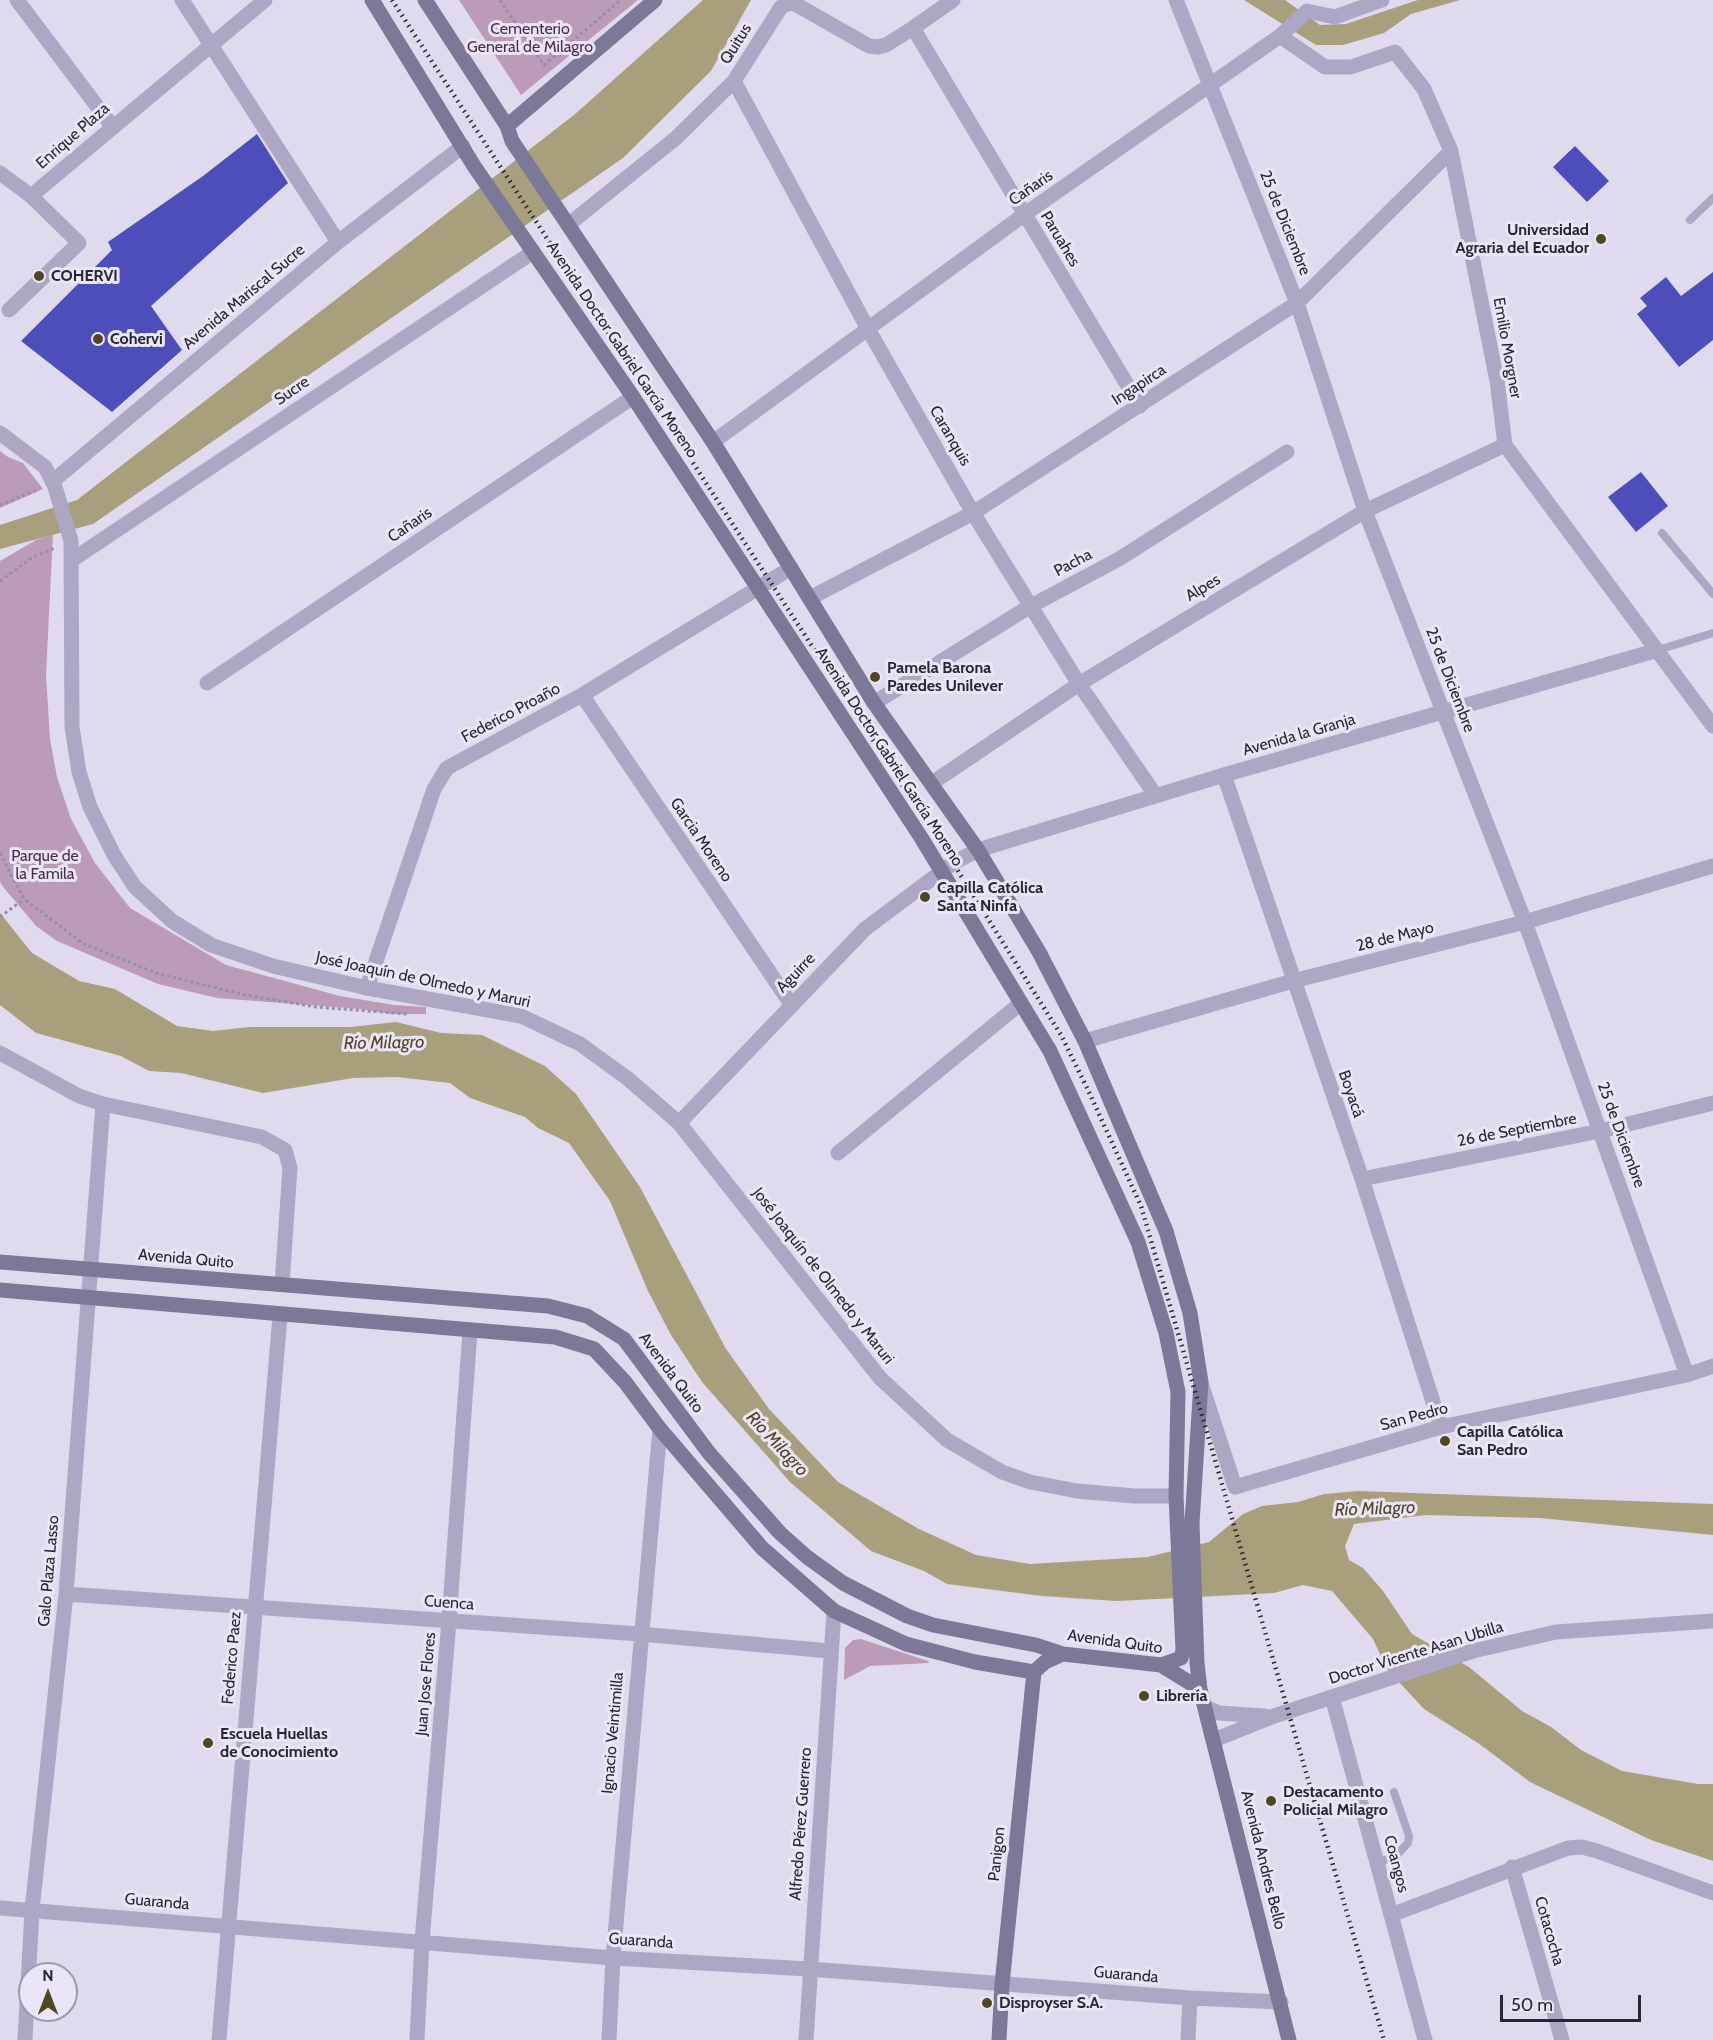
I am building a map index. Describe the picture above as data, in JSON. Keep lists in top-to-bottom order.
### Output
{
  "streets": {
    "main road": [
      "Avenida Doctor Gabriel García Moreno",
      "Avenida Quito",
      "Panigon",
      "Avenida Andres Bello"
    ],
    "street": [
      "Quitus",
      "Enrique Plaza",
      "Cañaris",
      "25 de Diciembre",
      "Paruahes",
      "Avenida Mariscal Sucre",
      "Emilio Morgner",
      "Ingapirca",
      "Sucre",
      "Caranquis",
      "Pacha",
      "Alpes",
      "Federico Proaño",
      "Avenida la Granja",
      "Garcia Moreno",
      "28 de Mayo",
      "Aguirre",
      "José Joaquín de Olmedo y Maruri",
      "Boyacá",
      "26 de Septiembre",
      "San Pedro",
      "Galo Plaza Lasso",
      "Cuenca",
      "Doctor Vicente Asan Ubilla",
      "Federico Paez",
      "Juan Jose Flores",
      "Ignacio Veintimilla",
      "Alfredo Pérez Guerrero",
      "Coangos",
      "Guaranda",
      "Cotacocha"
    ]
  },
  "crossings": [
    ["Quitus", "Paruahes"],
    ["Quitus", "Avenida Doctor Gabriel García Moreno"],
    ["Quitus", "Caranquis"],
    ["Cañaris", "25 de Diciembre"],
    ["Cañaris", "Paruahes"],
    ["Cañaris", "Emilio Morgner"],
    ["Cañaris", "Avenida Doctor Gabriel García Moreno"],
    ["Cañaris", "Caranquis"],
    ["25 de Diciembre", "Ingapirca"],
    ["25 de Diciembre", "Alpes"],
    ["25 de Diciembre", "Avenida la Granja"],
    ["25 de Diciembre", "28 de Mayo"],
    ["25 de Diciembre", "26 de Septiembre"],
    ["25 de Diciembre", "San Pedro"],
    ["Paruahes", "Ingapirca"],
    ["Avenida Mariscal Sucre", "Avenida Doctor Gabriel García Moreno"],
    ["Avenida Mariscal Sucre", "José Joaquín de Olmedo y Maruri"],
    ["Emilio Morgner", "Ingapirca"],
    ["Emilio Morgner", "Alpes"],
    ["Avenida Doctor Gabriel García Moreno", "Ingapirca"],
    ["Avenida Doctor Gabriel García Moreno", "Sucre"],
    ["Avenida Doctor Gabriel García Moreno", "Pacha"],
    ["Avenida Doctor Gabriel García Moreno", "Alpes"],
    ["Avenida Doctor Gabriel García Moreno", "Federico Proaño"],
    ["Avenida Doctor Gabriel García Moreno", "Avenida la Granja"],
    ["Avenida Doctor Gabriel García Moreno", "28 de Mayo"],
    ["Avenida Doctor Gabriel García Moreno", "Aguirre"],
    ["Avenida Doctor Gabriel García Moreno", "José Joaquín de Olmedo y Maruri"],
    ["Avenida Doctor Gabriel García Moreno", "Avenida Quito"],
    ["Avenida Doctor Gabriel García Moreno", "San Pedro"],
    ["Avenida Doctor Gabriel García Moreno", "Avenida Andres Bello"],
    ["Ingapirca", "Caranquis"],
    ["Sucre", "José Joaquín de Olmedo y Maruri"],
    ["Caranquis", "Pacha"],
    ["Caranquis", "Alpes"],
    ["Caranquis", "Avenida la Granja"],
    ["Federico Proaño", "Garcia Moreno"],
    ["Federico Proaño", "José Joaquín de Olmedo y Maruri"],
    ["Avenida la Granja", "Aguirre"],
    ["Avenida la Granja", "Boyacá"],
    ["Garcia Moreno", "Aguirre"],
    ["28 de Mayo", "Boyacá"],
    ["Aguirre", "José Joaquín de Olmedo y Maruri"],
    ["Boyacá", "26 de Septiembre"],
    ["Boyacá", "San Pedro"],
    ["Avenida Quito", "Galo Plaza Lasso"],
    ["Avenida Quito", "Avenida Andres Bello"],
    ["Galo Plaza Lasso", "Cuenca"],
    ["Galo Plaza Lasso", "Guaranda"],
    ["Cuenca", "Federico Paez"],
    ["Cuenca", "Juan Jose Flores"],
    ["Cuenca", "Ignacio Veintimilla"],
    ["Cuenca", "Alfredo Pérez Guerrero"],
    ["Doctor Vicente Asan Ubilla", "Avenida Andres Bello"],
    ["Doctor Vicente Asan Ubilla", "Coangos"],
    ["Federico Paez", "Guaranda"],
    ["Juan Jose Flores", "Guaranda"],
    ["Ignacio Veintimilla", "Guaranda"],
    ["Alfredo Pérez Guerrero", "Guaranda"],
    ["Panigon", "Guaranda"],
    ["Avenida Andres Bello", "Guaranda"]
  ],
  "water": ["Río Milagro"],
  "parks": ["Cementerio General de Milagro", "Parque de la Famila"],
  "places": [
    "Universidad Agraria del Ecuador",
    "COHERVI",
    "Cohervi",
    "Pamela Barona Paredes Unilever",
    "Capilla Católica Santa Ninfa",
    "Capilla Católica San Pedro",
    "Librería",
    "Escuela Huellas de Conocimiento",
    "Destacamento Policial Milagro",
    "Disproyser S.A."
  ],
  "scale_bar": "50 m",
  "north": "top"
}
